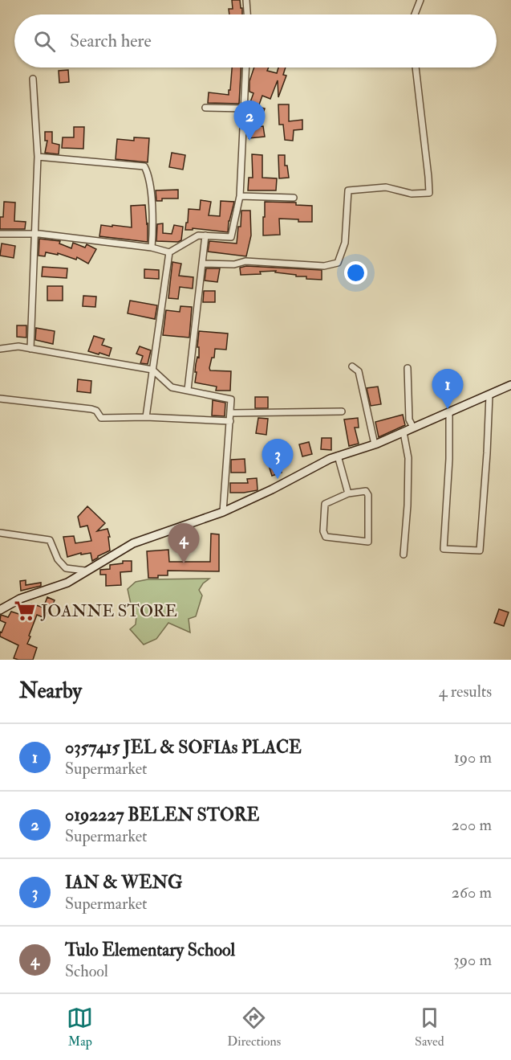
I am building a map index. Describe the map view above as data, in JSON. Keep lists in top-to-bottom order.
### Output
{
  "places": {
    "supermarket": ["JOANNE STORE"]
  },
  "page": {
    "search": "Search here",
    "pins": [
      "2",
      "1",
      "3",
      "4"
    ],
    "heading": ["Nearby", "4 results"],
    "list": [
      {
        "mark": "1",
        "name": "0357415 JEL & SOFIAs PLACE",
        "note": "Supermarket",
        "value": "190 m"
      },
      {
        "mark": "2",
        "name": "0192227 BELEN STORE",
        "note": "Supermarket",
        "value": "200 m"
      },
      {
        "mark": "3",
        "name": "IAN & WENG",
        "note": "Supermarket",
        "value": "260 m"
      },
      {
        "mark": "4",
        "name": "Tulo Elementary School",
        "note": "School",
        "value": "390 m"
      }
    ],
    "nav": ["Map", "Directions", "Saved"]
  }
}
